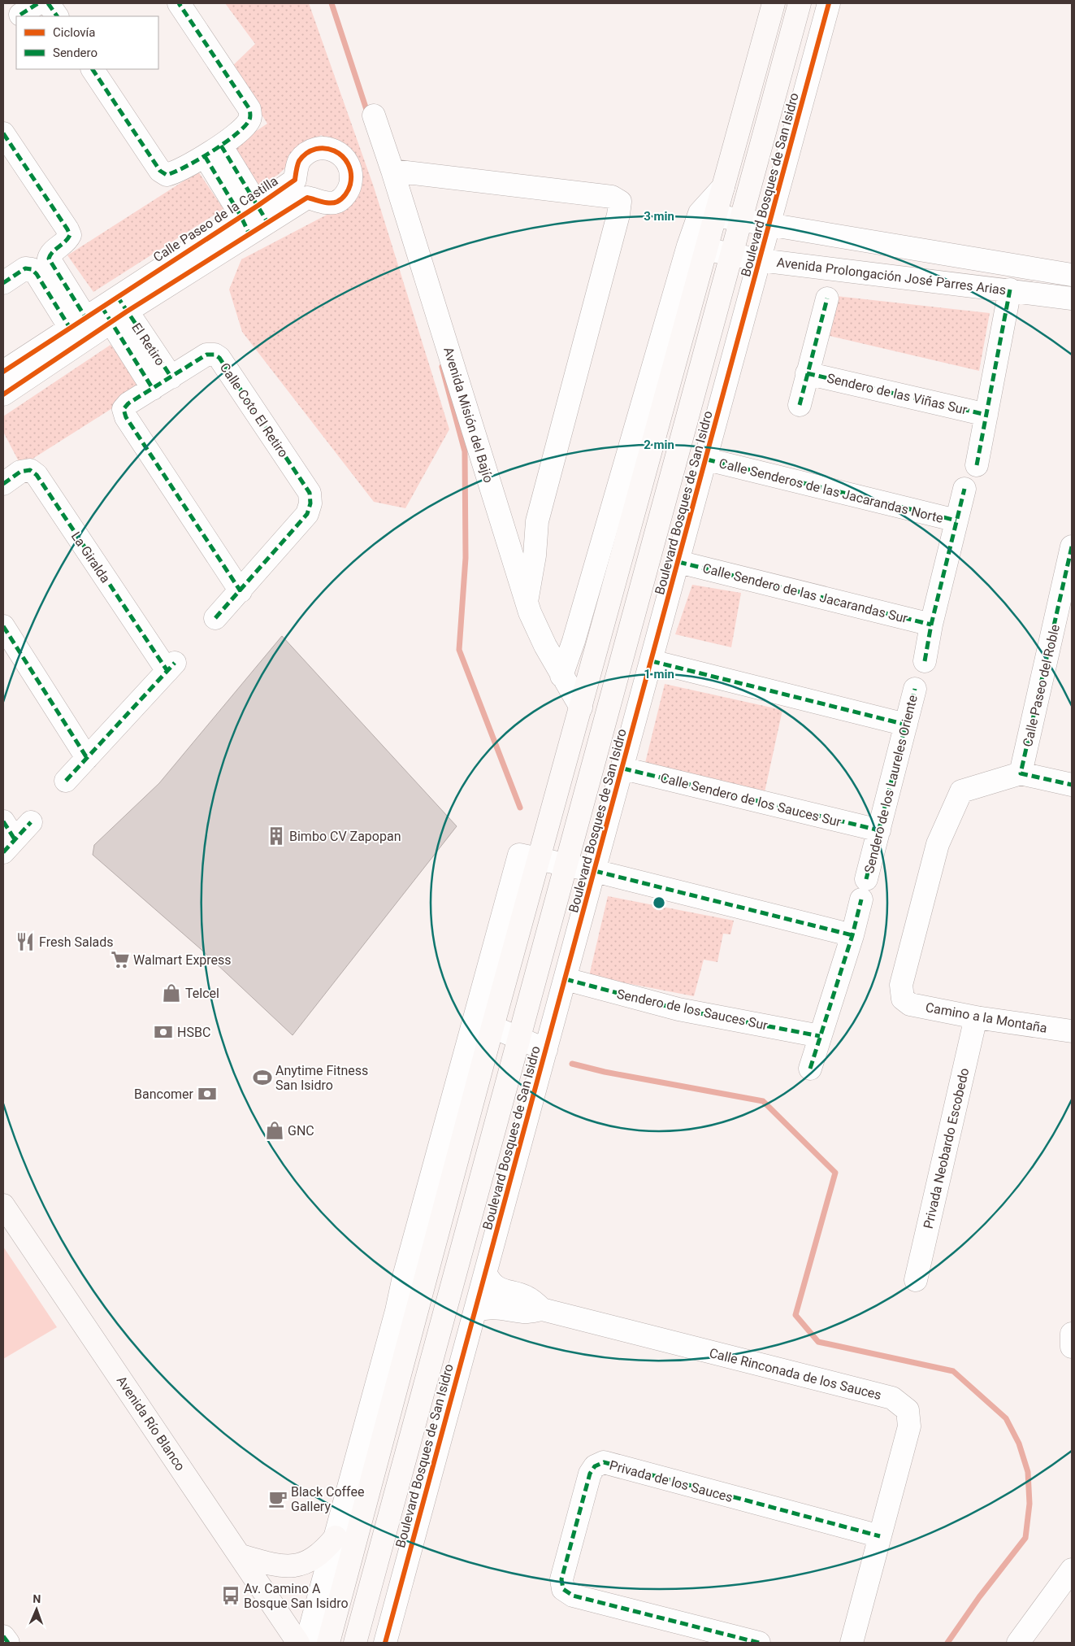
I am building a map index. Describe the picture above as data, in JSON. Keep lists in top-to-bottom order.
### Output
{
  "streets": {
    "main road": ["Boulevard Bosques de San Isidro", "Avenida Río Blanco"],
    "street": [
      "Calle Paseo de la Castilla",
      "Avenida Prolongación José Parres Arias",
      "El Retiro",
      "Sendero de las Viñas Sur",
      "Calle Coto El Retiro",
      "Avenida Misión del Bajío",
      "Calle Senderos de las Jacarandas Norte",
      "La Giralda",
      "Calle Sendero de las Jacarandas Sur",
      "Calle Paseo del Roble",
      "Sendero de los Laureles Oriente",
      "Calle Sendero de los Sauces Sur",
      "Sendero de los Sauces Sur",
      "Camino a la Montaña",
      "Privada Neobardo Escobedo",
      "Calle Rinconada de los Sauces",
      "Privada de los Sauces"
    ]
  },
  "crossings": [
    ["Boulevard Bosques de San Isidro", "Avenida Prolongación José Parres Arias"],
    ["Boulevard Bosques de San Isidro", "Calle Senderos de las Jacarandas Norte"],
    ["Boulevard Bosques de San Isidro", "Calle Sendero de las Jacarandas Sur"],
    ["Boulevard Bosques de San Isidro", "Calle Sendero de los Sauces Sur"],
    ["Boulevard Bosques de San Isidro", "Sendero de los Sauces Sur"],
    ["Boulevard Bosques de San Isidro", "Calle Rinconada de los Sauces"],
    ["Calle Paseo de la Castilla", "El Retiro"],
    ["El Retiro", "Calle Coto El Retiro"],
    ["Calle Paseo del Roble", "Camino a la Montaña"],
    ["Sendero de los Laureles Oriente", "Calle Sendero de los Sauces Sur"],
    ["Sendero de los Laureles Oriente", "Sendero de los Sauces Sur"],
    ["Camino a la Montaña", "Privada Neobardo Escobedo"],
    ["Calle Rinconada de los Sauces", "Privada de los Sauces"]
  ],
  "places": {
    "building": ["Bimbo CV Zapopan"],
    "restaurant": ["Fresh Salads"],
    "supermarket": ["Walmart Express"],
    "shop": ["Telcel", "GNC"],
    "bank": ["HSBC", "Bancomer"],
    "sports": ["Anytime Fitness San Isidro"],
    "cafe": ["Black Coffee Gallery"],
    "bus stop": ["Av. Camino A Bosque San Isidro"]
  },
  "legend": ["Ciclovía", "Sendero"],
  "north": "top",
  "rings": ["3 min", "2 min", "1 min"]
}
